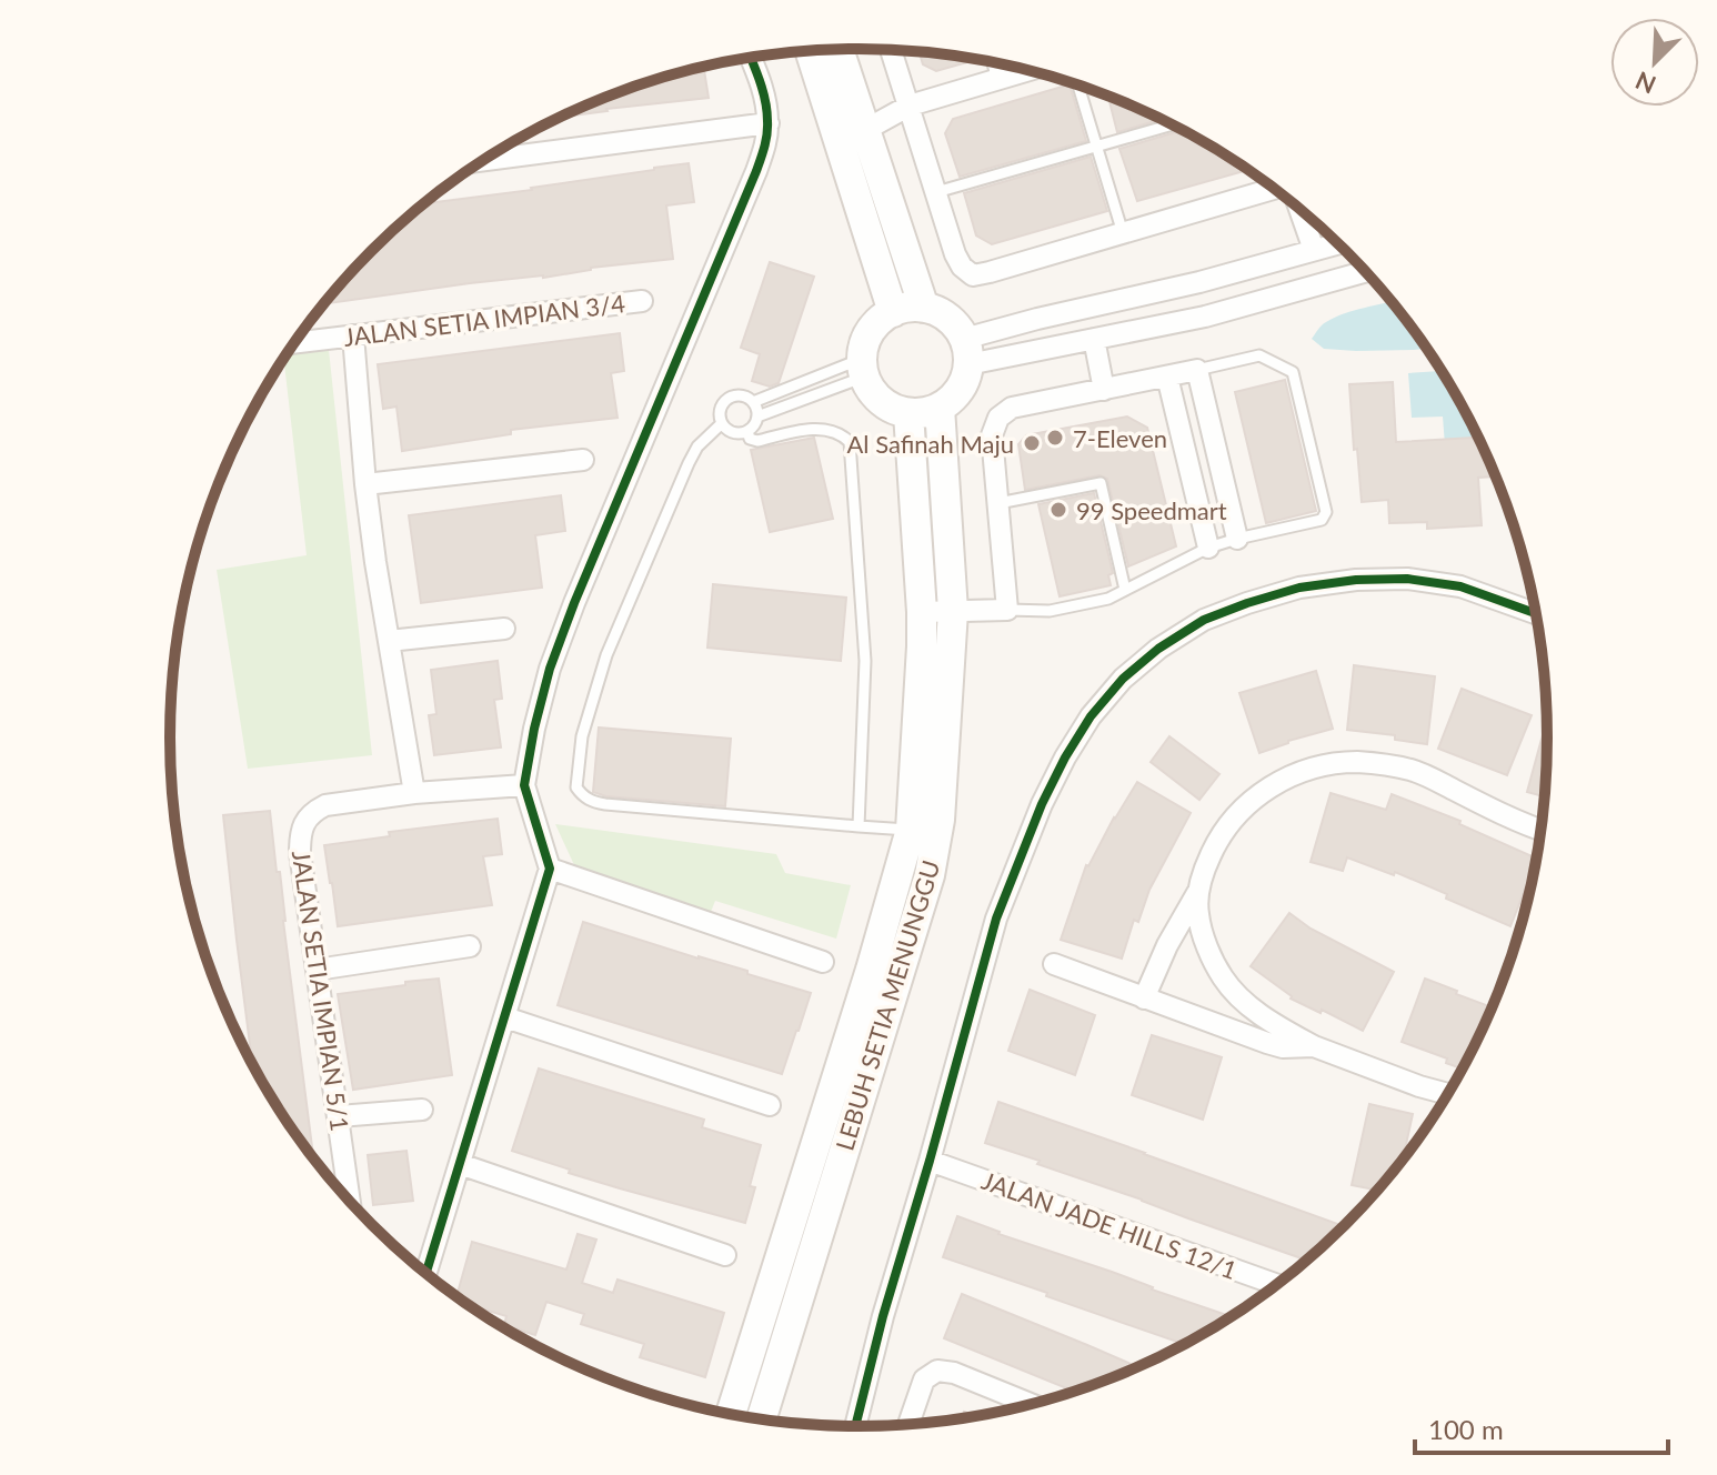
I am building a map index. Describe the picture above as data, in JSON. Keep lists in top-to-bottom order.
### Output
{
  "streets": {
    "street": [
      "JALAN SETIA IMPIAN 3/4",
      "JALAN SETIA IMPIAN 5/1",
      "LEBUH SETIA MENUNGGU",
      "JALAN JADE HILLS 12/1"
    ]
  },
  "places": ["7-Eleven", "Al Safinah Maju", "99 Speedmart"],
  "scale_bar": "100 m",
  "north": "bottom left"
}
